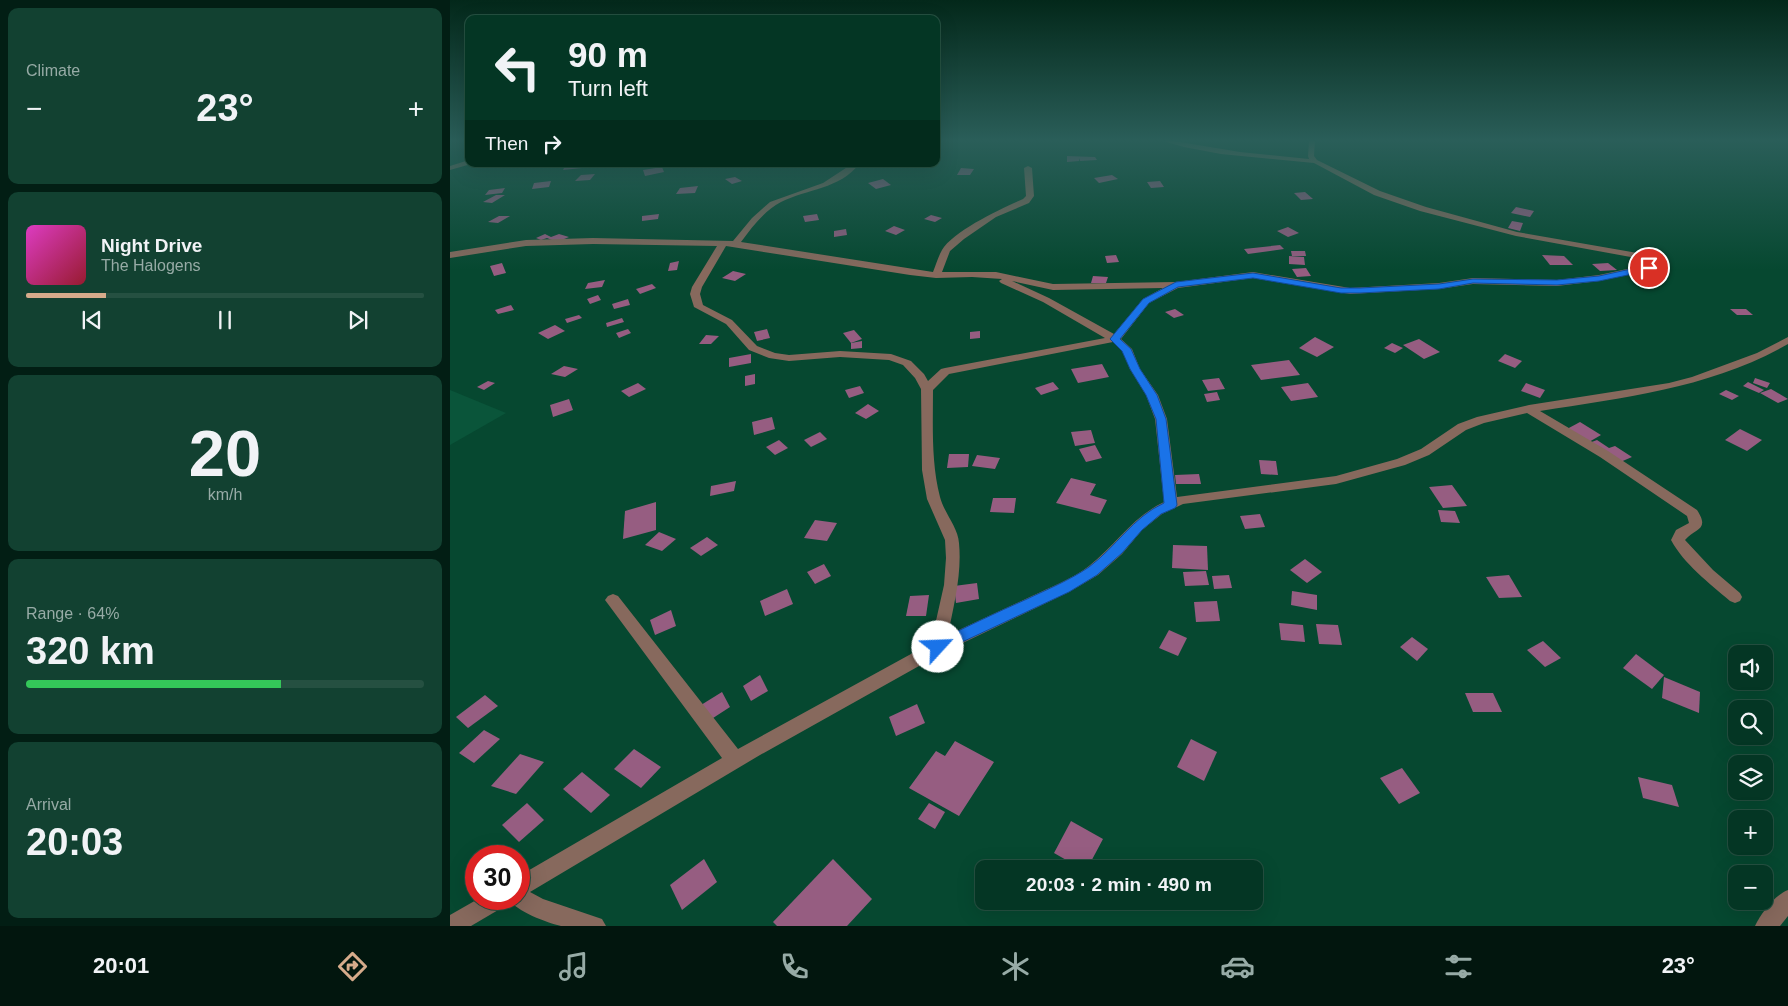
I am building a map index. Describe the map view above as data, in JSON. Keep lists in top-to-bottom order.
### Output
{
  "page": {
    "tile": [
      "Climate",
      ["20", "km/h"],
      ["Range · 64%", "320 km"],
      ["Arrival", "20:03"]
    ],
    "turn": ["90 m", "Turn left"],
    "heat": ["−", "23°", "+"],
    "then": "Then",
    "song": ["Night Drive", "The Halogens"],
    "map_buttons": ["+", "−"],
    "limit": "30",
    "trip": "20:03 · 2 min · 490 m",
    "tabs": ["20:01", "23°"]
  }
}
